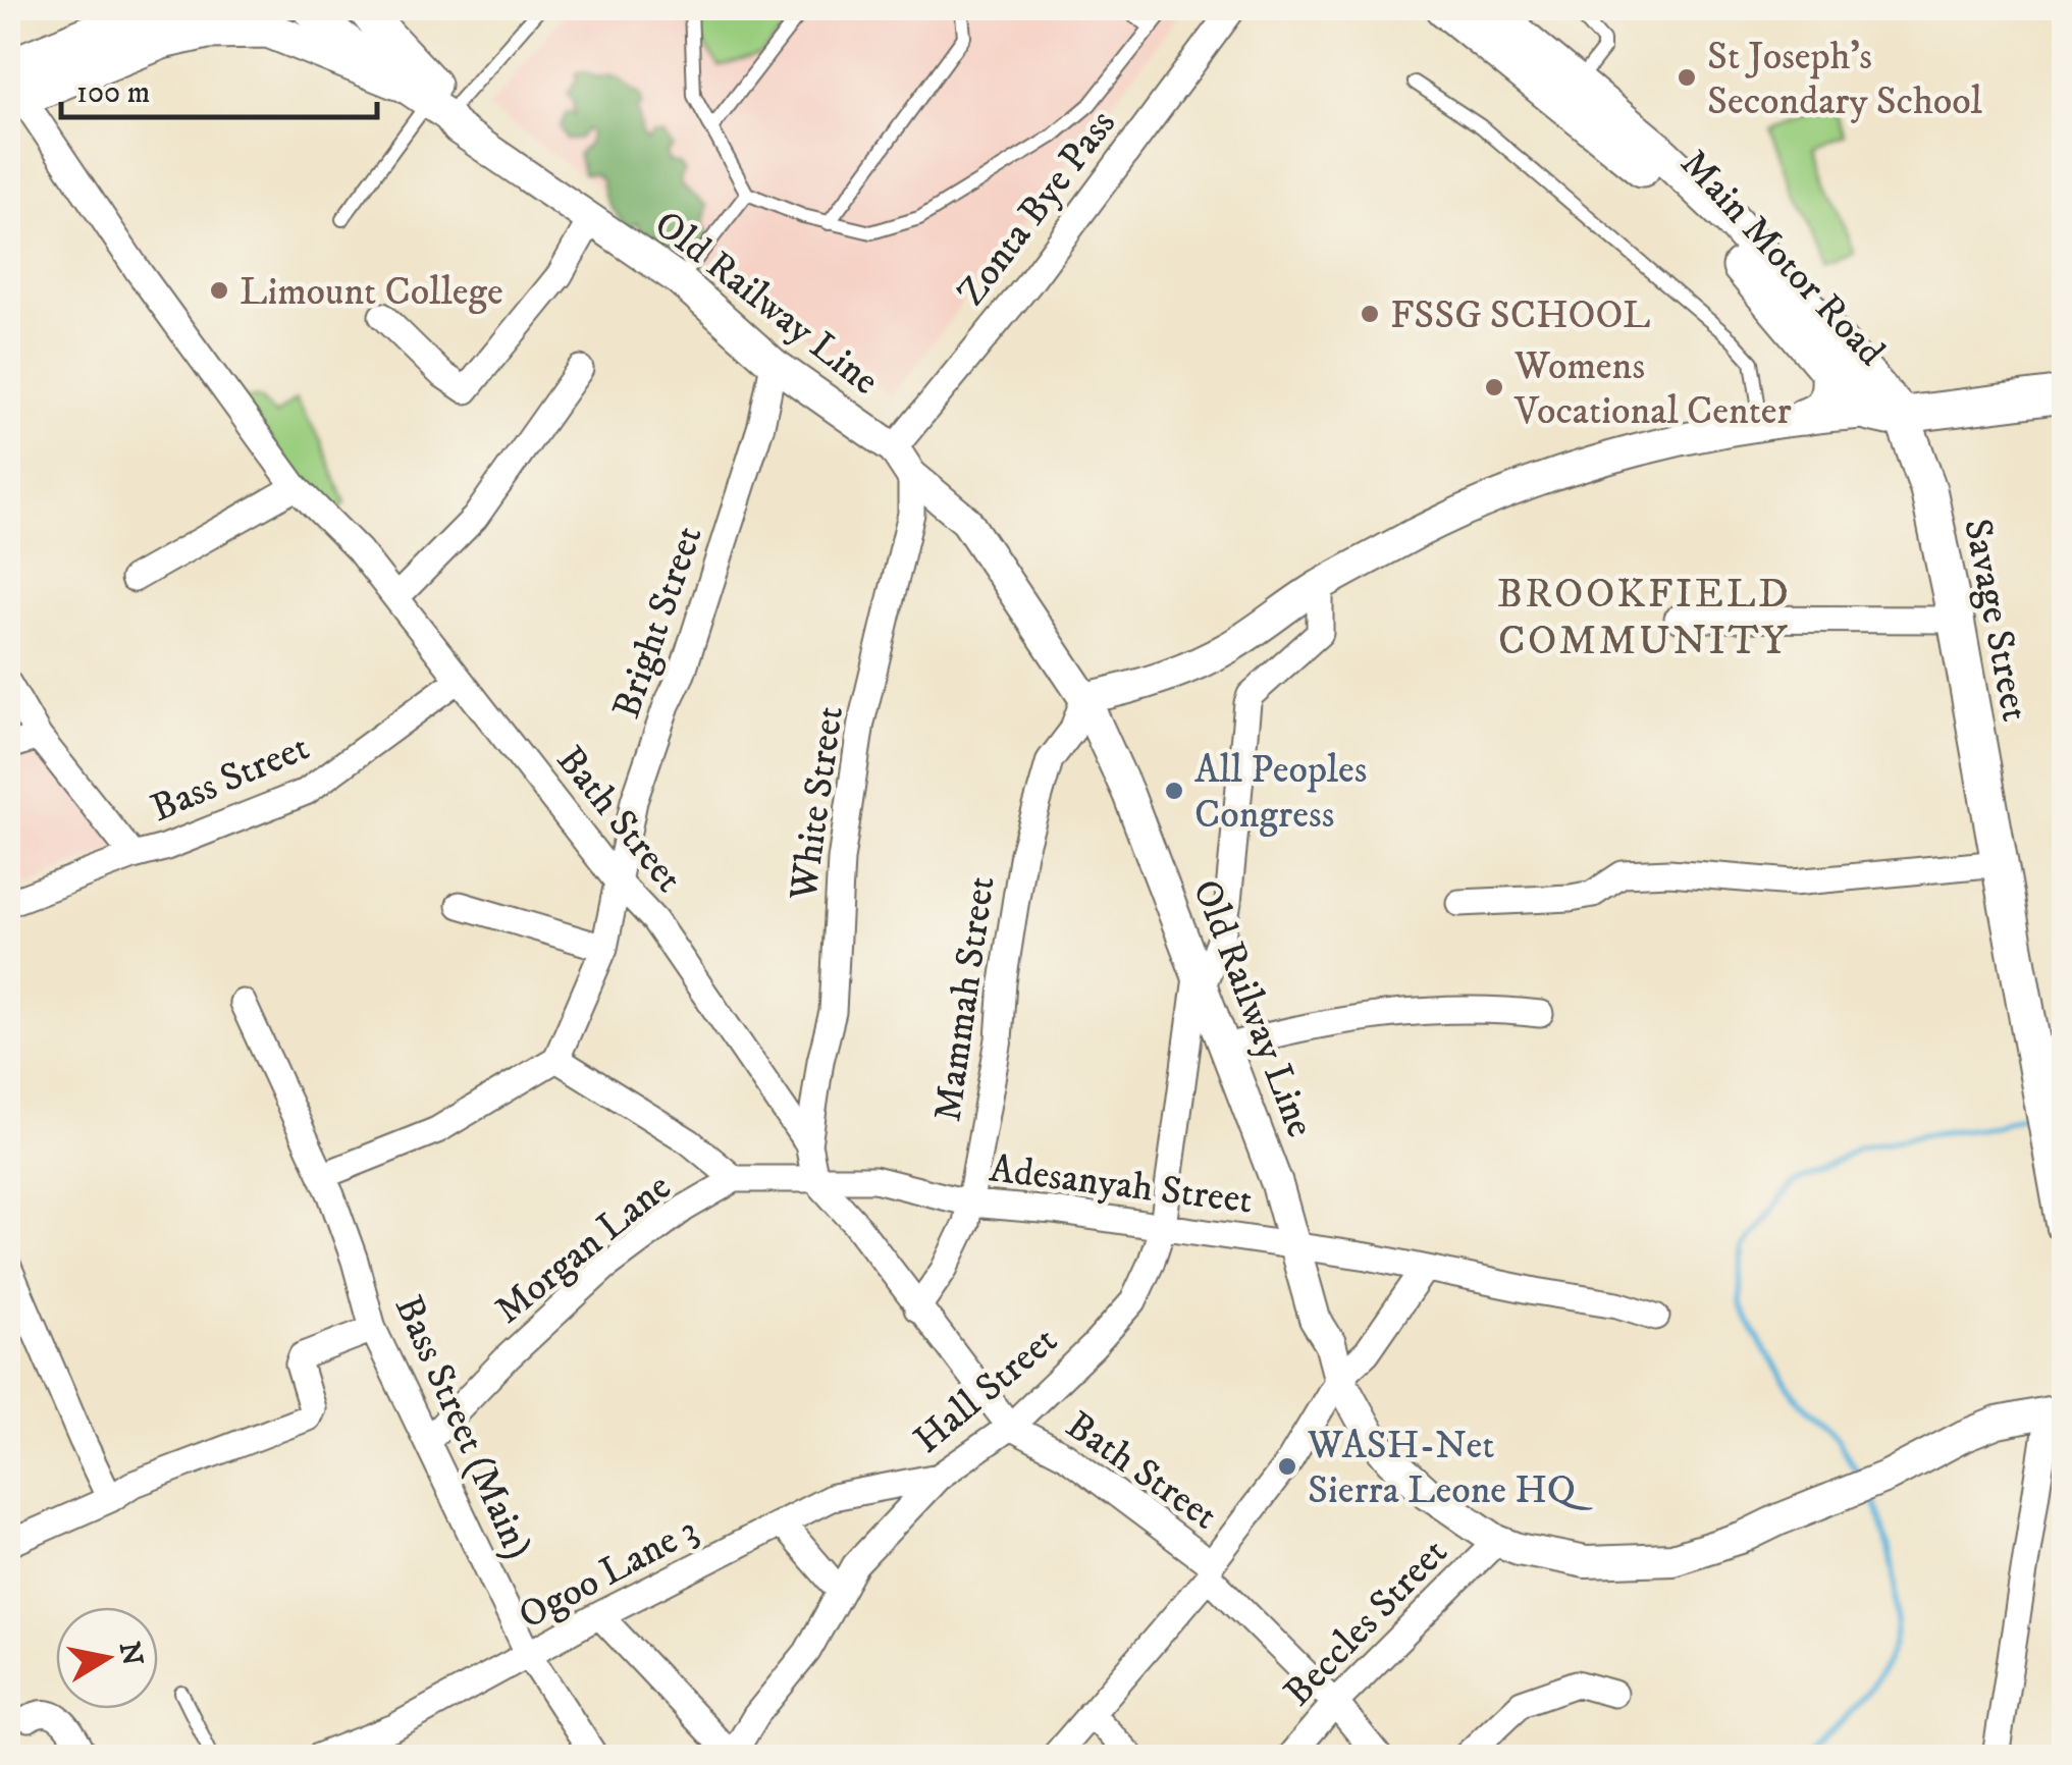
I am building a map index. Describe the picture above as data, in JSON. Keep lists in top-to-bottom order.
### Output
{
  "streets": {
    "main road": ["Main Motor Road", "Savage Street"],
    "street": [
      "Zonta Bye Pass",
      "Old Railway Line",
      "Bright Street",
      "Bass Street",
      "White Street",
      "Bath Street",
      "Mammah Street",
      "Adesanyah Street",
      "Morgan Lane",
      "Hall Street",
      "Bass Street (Main)",
      "Ogoo Lane 3",
      "Beccles Street"
    ]
  },
  "crossings": [
    ["Zonta Bye Pass", "Old Railway Line"],
    ["Main Motor Road", "Savage Street"],
    ["Old Railway Line", "Bright Street"],
    ["Old Railway Line", "White Street"],
    ["Old Railway Line", "Mammah Street"],
    ["Old Railway Line", "Adesanyah Street"],
    ["Old Railway Line", "Hall Street"],
    ["Old Railway Line", "Beccles Street"],
    ["Bright Street", "Bath Street"],
    ["Bass Street", "Bath Street"],
    ["White Street", "Bath Street"],
    ["Bath Street", "Mammah Street"],
    ["Bath Street", "Adesanyah Street"],
    ["Bath Street", "Morgan Lane"],
    ["Bath Street", "Hall Street"],
    ["Bath Street", "Beccles Street"],
    ["Mammah Street", "Adesanyah Street"],
    ["Adesanyah Street", "Morgan Lane"],
    ["Adesanyah Street", "Hall Street"],
    ["Morgan Lane", "Bass Street (Main)"],
    ["Hall Street", "Ogoo Lane 3"],
    ["Bass Street (Main)", "Ogoo Lane 3"]
  ],
  "districts": ["BROOKFIELD COMMUNITY"],
  "places": [
    "St Joseph's Secondary School",
    "Limount College",
    "FSSG SCHOOL",
    "Womens Vocational Center",
    "All Peoples Congress",
    "WASH-Net Sierra Leone HQ"
  ],
  "scale_bar": "100 m",
  "north": "right"
}
